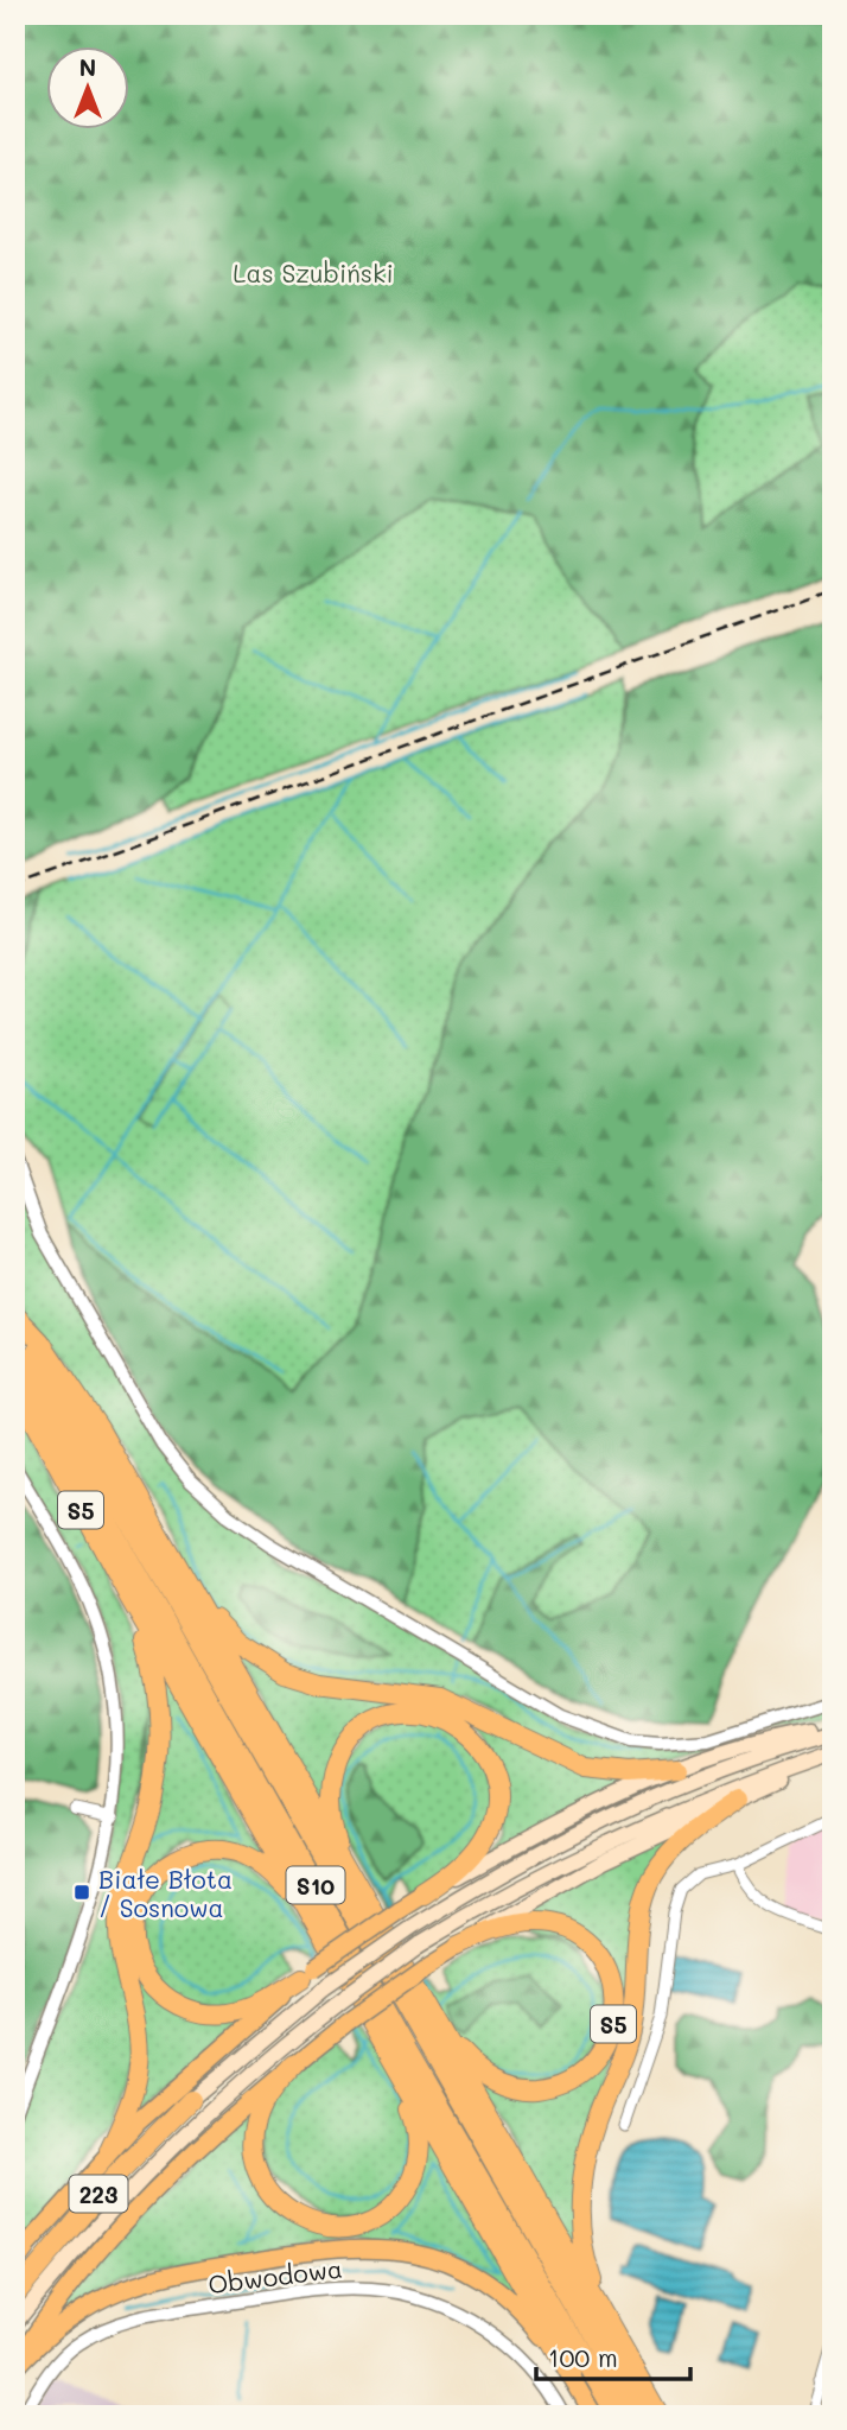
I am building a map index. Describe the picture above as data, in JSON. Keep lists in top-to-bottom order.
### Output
{
  "streets": {
    "highway": ["S5", "S10", "223"],
    "street": ["Obwodowa"]
  },
  "crossings": [
    ["S5", "S10"]
  ],
  "parks": ["Las Szubiński"],
  "places": {
    "transit": ["Białe Błota / Sosnowa"]
  },
  "scale_bar": "100 m",
  "north": "top"
}
